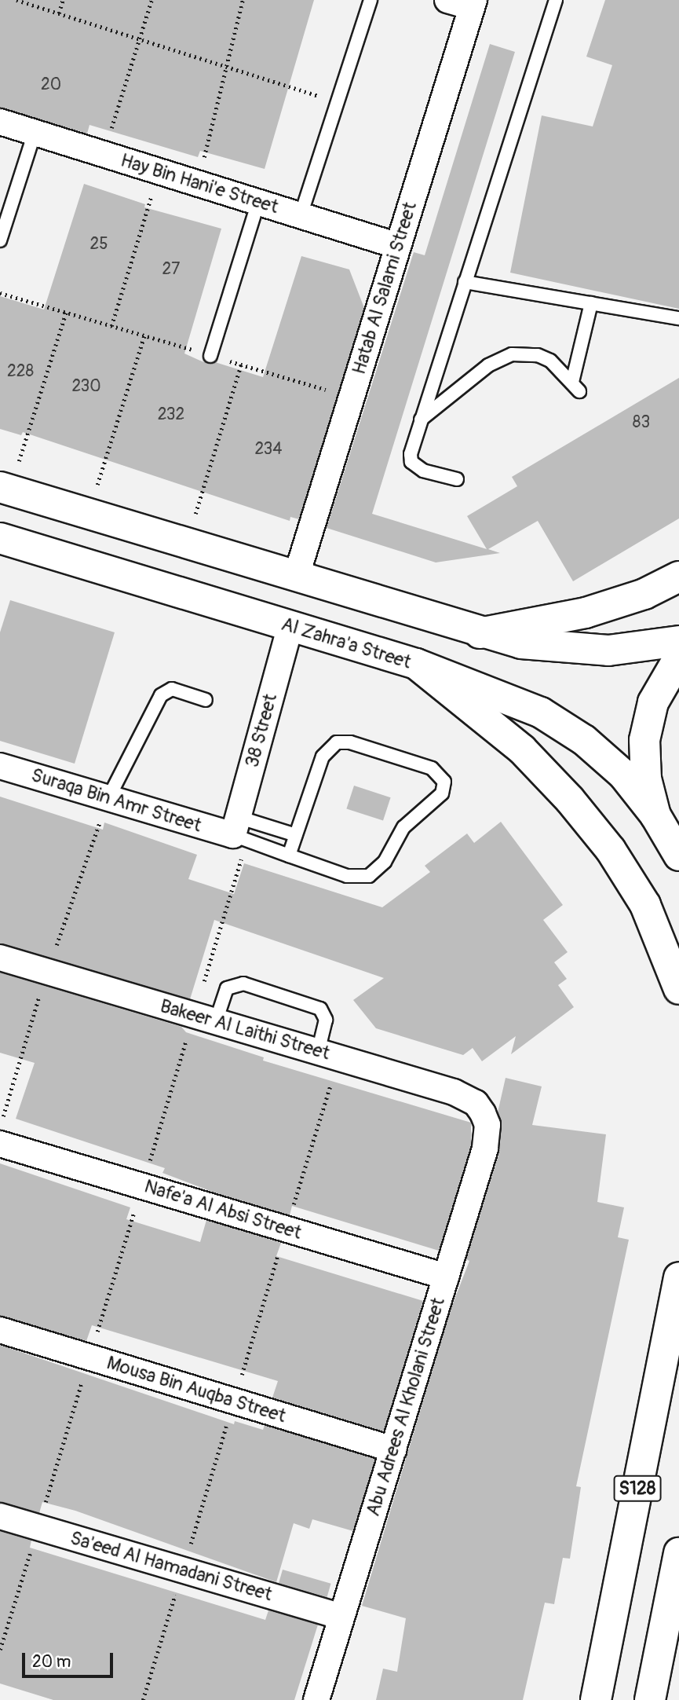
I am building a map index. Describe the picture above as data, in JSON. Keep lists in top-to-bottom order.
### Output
{
  "streets": {
    "main road": ["Al Zahra'a Street", "S128"],
    "street": [
      "Hay Bin Hani'e Street",
      "Hatab Al Salami Street",
      "38 Street",
      "Suraqa Bin Amr Street",
      "Bakeer Al Laithi Street",
      "Nafe'a Al Absi Street",
      "Mousa Bin Auqba Street",
      "Abu Adrees Al Kholani Street",
      "Sa'eed Al Hamadani Street"
    ]
  },
  "crossings": [
    ["Hay Bin Hani'e Street", "Hatab Al Salami Street"],
    ["Al Zahra'a Street", "38 Street"],
    ["38 Street", "Suraqa Bin Amr Street"],
    ["Bakeer Al Laithi Street", "Abu Adrees Al Kholani Street"],
    ["Nafe'a Al Absi Street", "Abu Adrees Al Kholani Street"],
    ["Mousa Bin Auqba Street", "Abu Adrees Al Kholani Street"],
    ["Abu Adrees Al Kholani Street", "Sa'eed Al Hamadani Street"]
  ],
  "house_numbers": [
    "20",
    "25",
    "27",
    "228",
    "230",
    "232",
    "83",
    "234"
  ],
  "scale_bar": "20 m"
}
